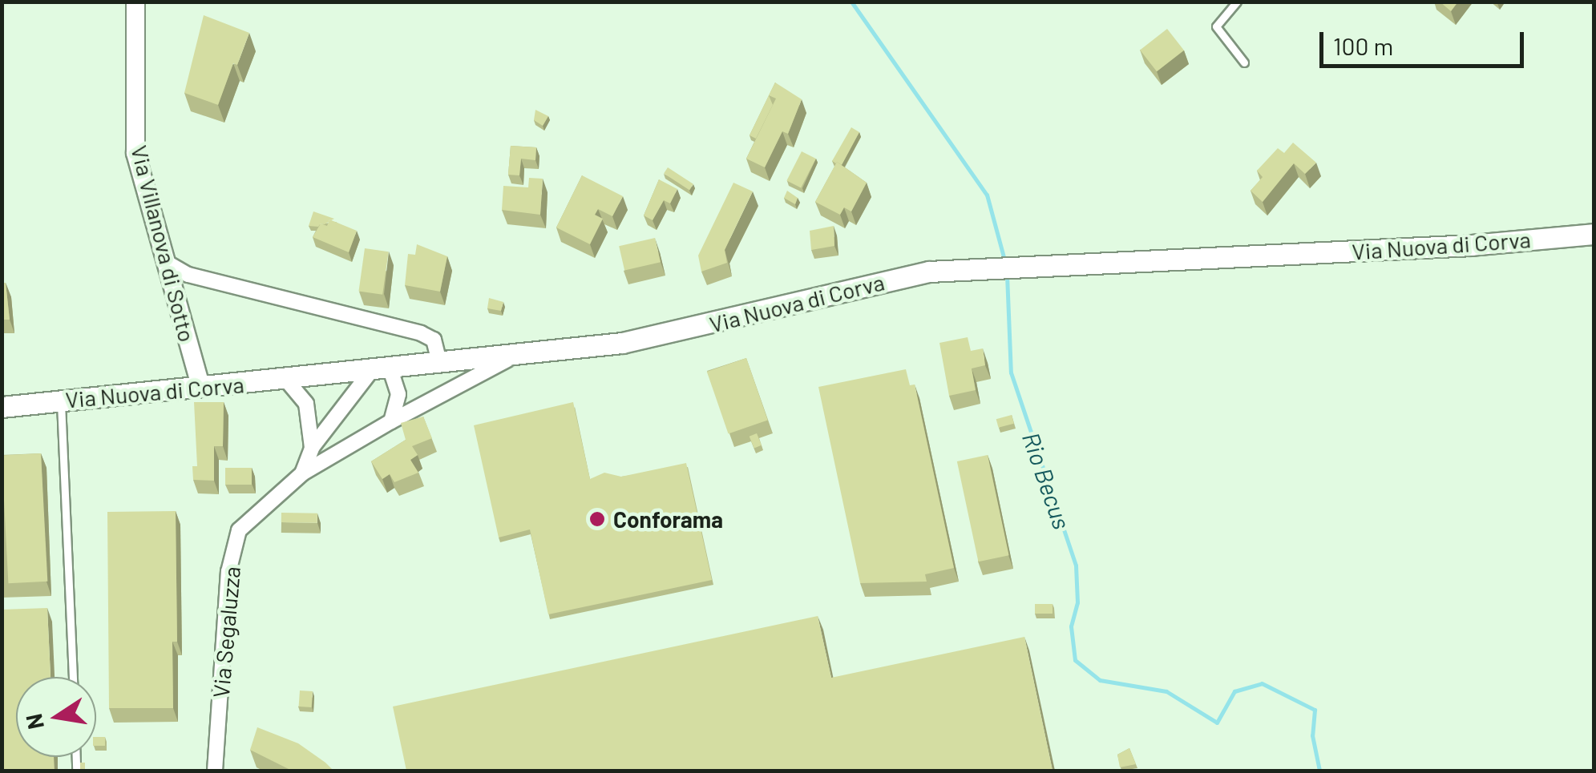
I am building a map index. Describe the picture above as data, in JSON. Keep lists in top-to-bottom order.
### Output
{
  "streets": {
    "main road": ["Via Nuova di Corva"],
    "street": ["Via Villanova di Sotto", "Via Segaluzza"]
  },
  "crossings": [
    ["Via Villanova di Sotto", "Via Nuova di Corva"],
    ["Via Nuova di Corva", "Via Segaluzza"]
  ],
  "water": ["Rio Becus"],
  "places": ["Conforama"],
  "scale_bar": "100 m",
  "north": "left"
}
